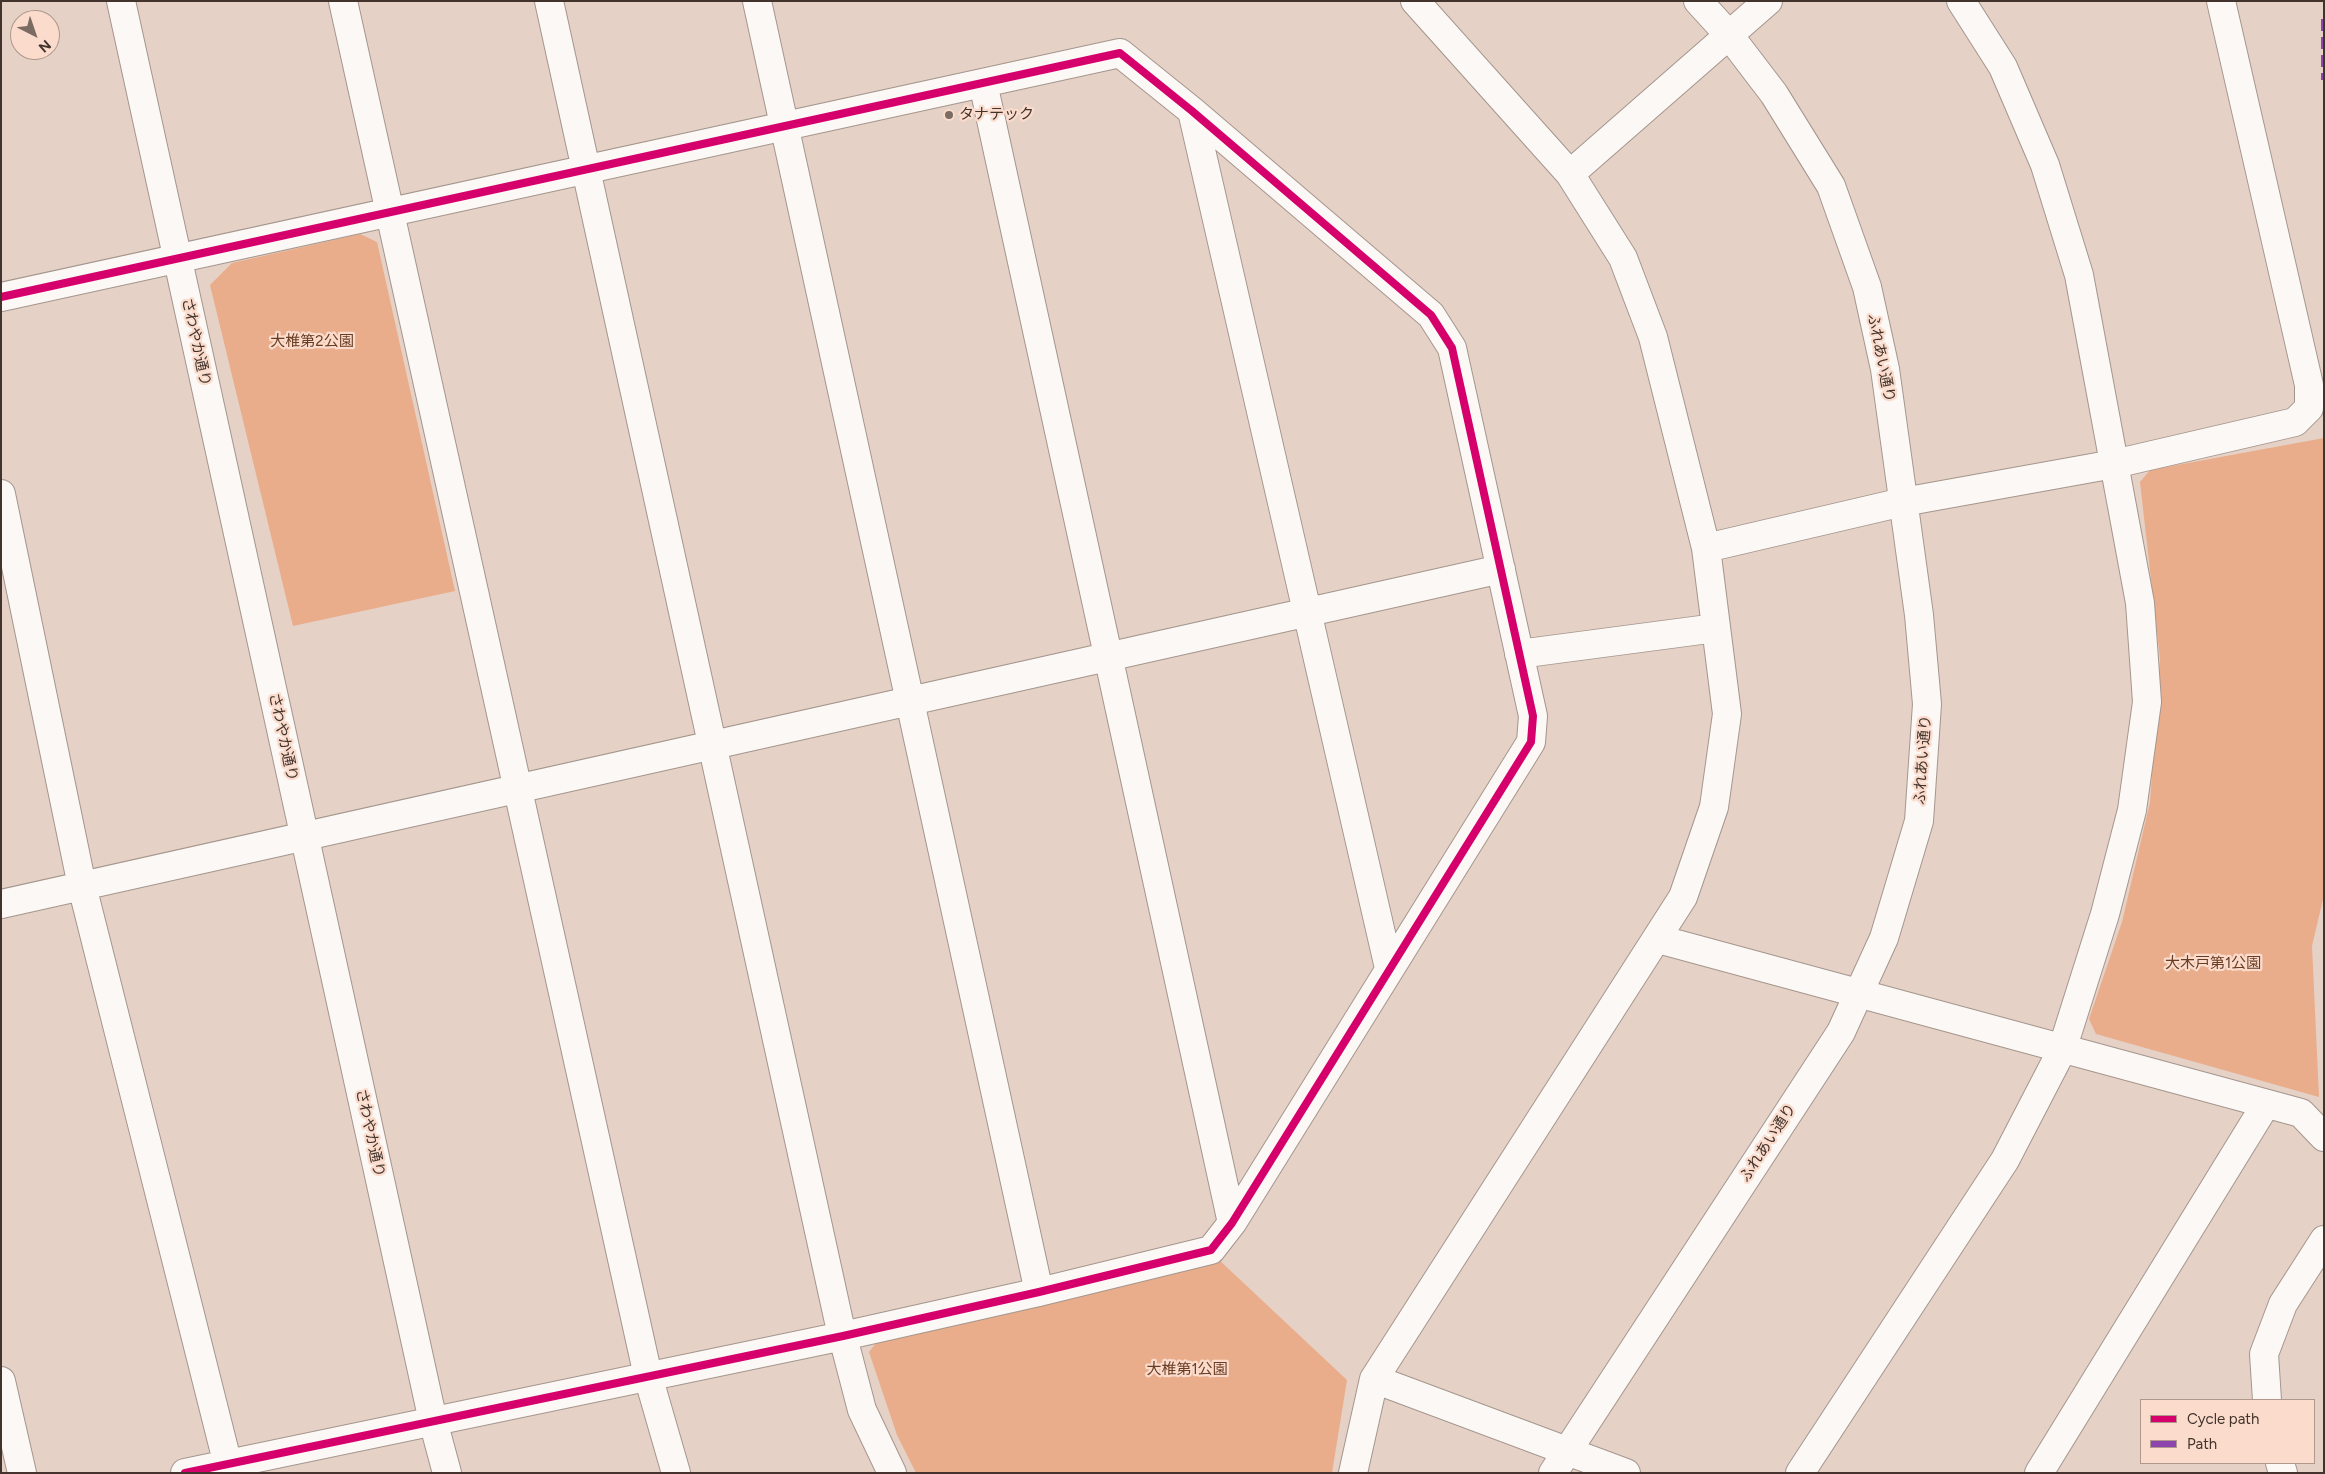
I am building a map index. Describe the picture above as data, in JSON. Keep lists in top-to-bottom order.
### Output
{
  "streets": {
    "street": ["さわやか通り", "ふれあい通り"]
  },
  "parks": ["大椎第2公園", "大木戸第1公園", "大椎第1公園"],
  "places": ["タナテック"],
  "legend": ["Cycle path", "Path"],
  "north": "bottom right"
}
